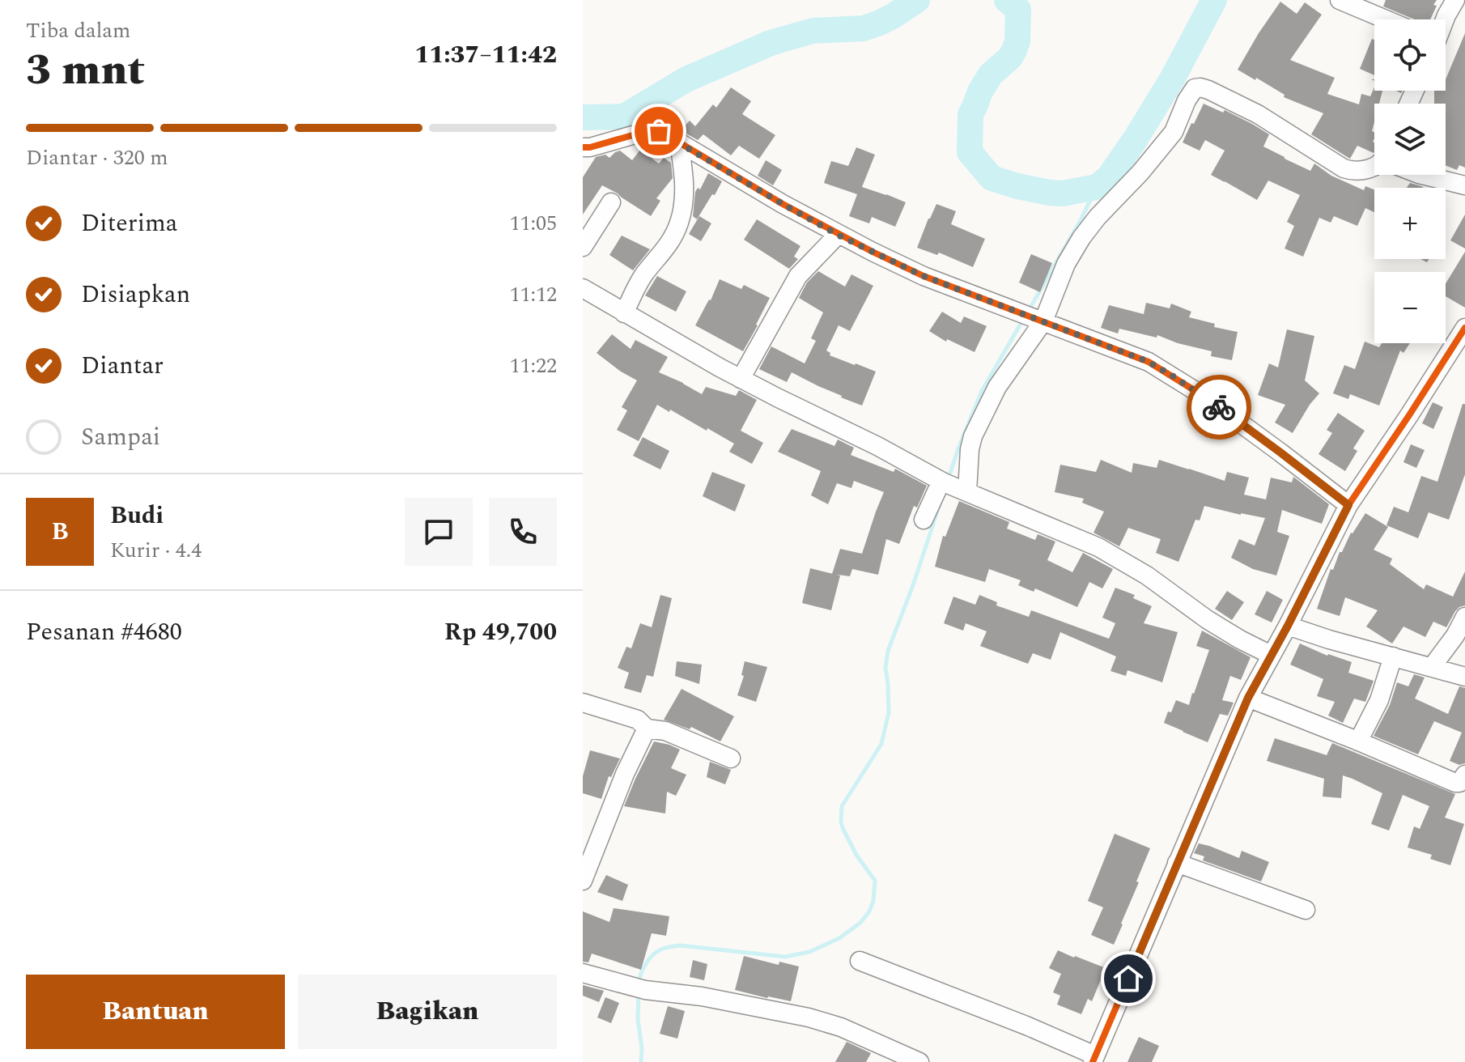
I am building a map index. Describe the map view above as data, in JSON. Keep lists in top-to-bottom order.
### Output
{
  "page": {
    "heading": ["3 mnt", "Tiba dalam", "11:37–11:42"],
    "panel": [
      "Budi",
      "Kurir · 4.4",
      "Pesanan #4680",
      "Rp 49,700"
    ],
    "map_buttons": ["+", "−"],
    "bar": "Diantar · 320 m",
    "list": [
      ["Diterima", "11:05"],
      ["Disiapkan", "11:12"],
      ["Diantar", "11:22"],
      "Sampai"
    ],
    "round": "B",
    "buttons": ["Bantuan", "Bagikan"]
  }
}
